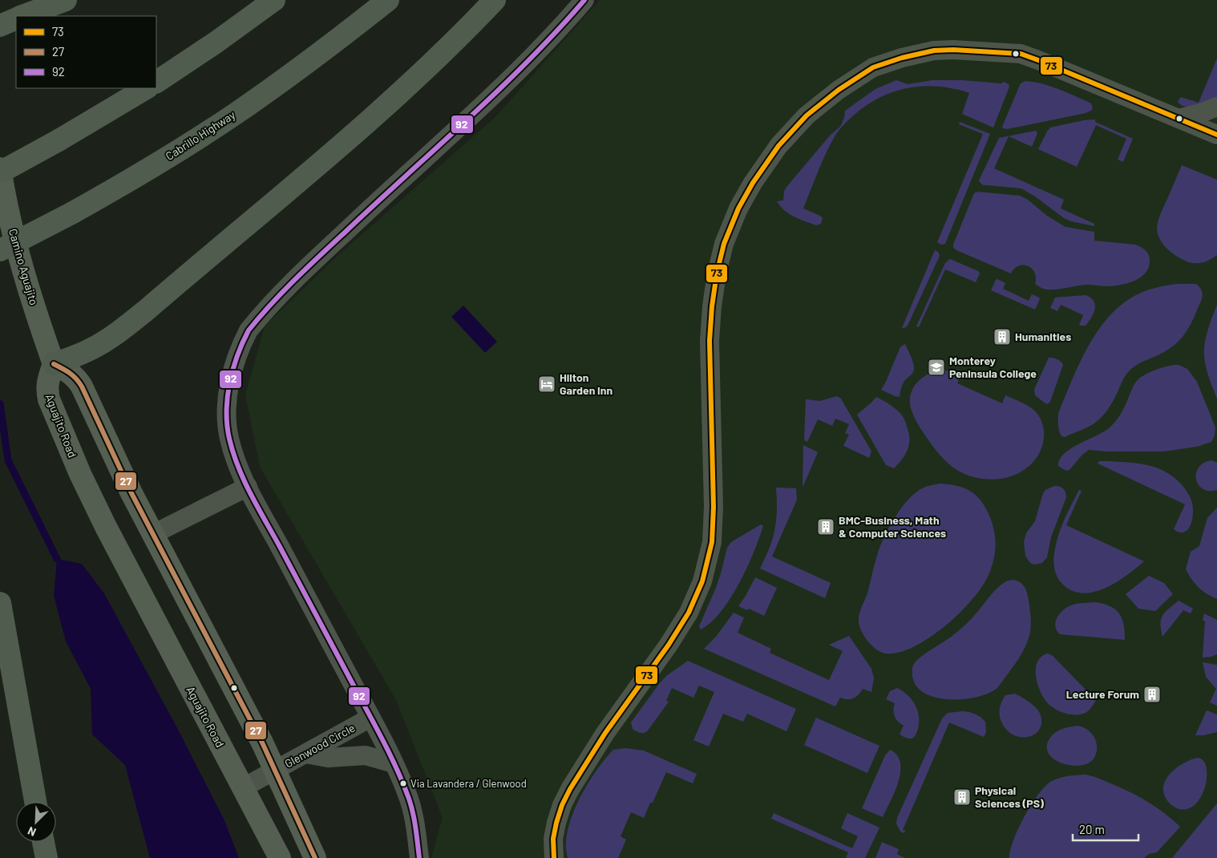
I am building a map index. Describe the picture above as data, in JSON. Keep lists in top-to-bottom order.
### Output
{
  "streets": {
    "highway": ["Cabrillo Highway"],
    "main road": ["Camino Aguajito", "Aguajito Road"],
    "street": ["Glenwood Circle"]
  },
  "crossings": [
    ["Camino Aguajito", "Aguajito Road"],
    ["Aguajito Road", "Glenwood Circle"]
  ],
  "places": {
    "building": [
      "Humanities",
      "BMC-Business, Math & Computer Sciences",
      "Lecture Forum",
      "Physical Sciences (PS)"
    ],
    "school or university": ["Monterey Peninsula College"],
    "hotel": ["Hilton Garden Inn"],
    "other": ["Via Lavandera / Glenwood"]
  },
  "lines": ["transit line 92", "transit line 73", "transit line 27"],
  "legend": ["73", "27", "92"],
  "scale_bar": "20 m",
  "north": "bottom left"
}
